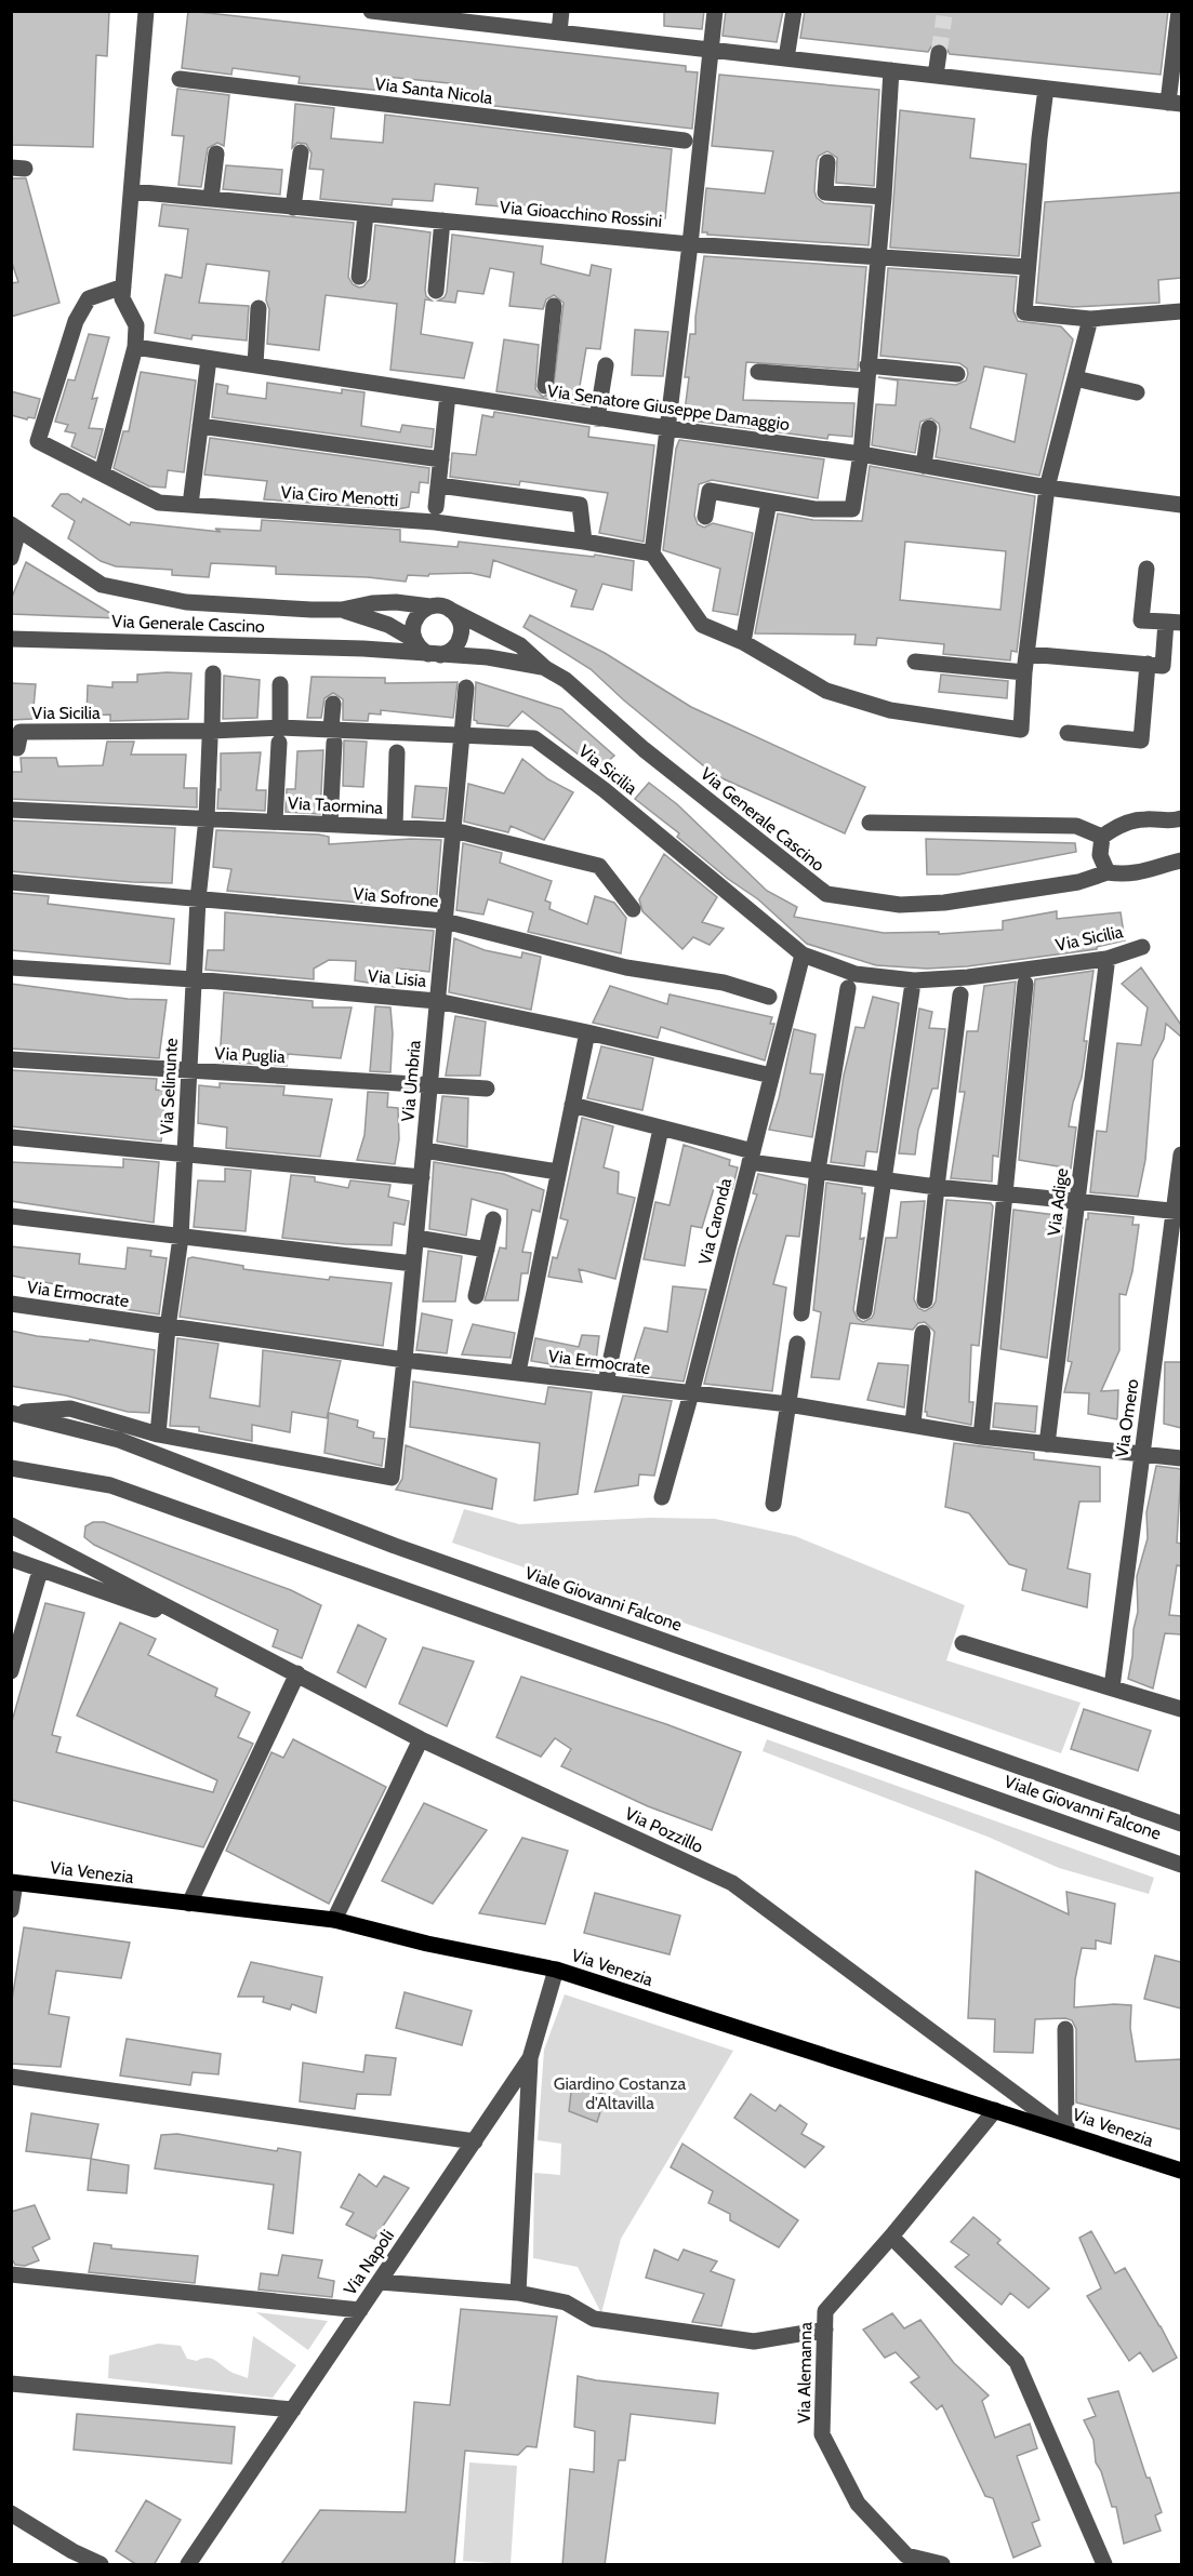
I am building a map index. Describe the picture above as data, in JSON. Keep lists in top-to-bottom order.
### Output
{
  "streets": {
    "main road": ["Via Venezia"],
    "street": [
      "Via Santa Nicola",
      "Via Gioacchino Rossini",
      "Via Senatore Giuseppe Damaggio",
      "Via Ciro Menotti",
      "Via Generale Cascino",
      "Via Sicilia",
      "Via Taormina",
      "Via Sofrone",
      "Via Lisia",
      "Via Puglia",
      "Via Umbria",
      "Via Selinunte",
      "Via Adige",
      "Via Caronda",
      "Via Ermocrate",
      "Via Omero",
      "Viale Giovanni Falcone",
      "Via Pozzillo",
      "Via Napoli",
      "Via Alemanna"
    ]
  },
  "crossings": [
    ["Via Sicilia", "Via Umbria"],
    ["Via Sicilia", "Via Selinunte"],
    ["Via Sicilia", "Via Caronda"],
    ["Via Taormina", "Via Umbria"],
    ["Via Taormina", "Via Selinunte"],
    ["Via Sofrone", "Via Umbria"],
    ["Via Sofrone", "Via Selinunte"],
    ["Via Lisia", "Via Umbria"],
    ["Via Lisia", "Via Selinunte"],
    ["Via Lisia", "Via Caronda"],
    ["Via Puglia", "Via Umbria"],
    ["Via Puglia", "Via Selinunte"],
    ["Via Umbria", "Via Selinunte"],
    ["Via Umbria", "Via Ermocrate"],
    ["Via Selinunte", "Via Ermocrate"],
    ["Via Adige", "Via Ermocrate"],
    ["Via Caronda", "Via Ermocrate"],
    ["Via Ermocrate", "Via Omero"],
    ["Via Pozzillo", "Via Venezia"],
    ["Via Venezia", "Via Napoli"],
    ["Via Venezia", "Via Alemanna"]
  ],
  "parks": ["Giardino Costanza d'Altavilla"]
}
